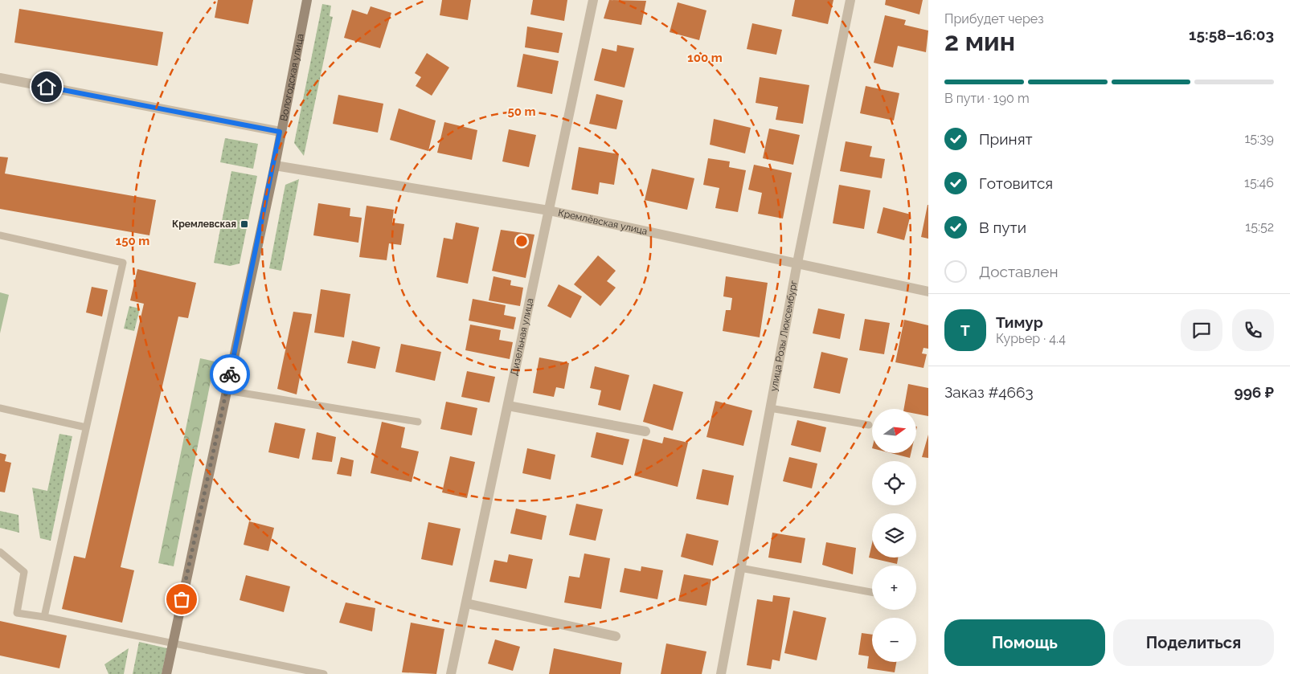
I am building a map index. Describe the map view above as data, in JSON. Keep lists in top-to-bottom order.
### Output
{
  "streets": {
    "main road": ["Вологодская улица"],
    "street": ["Кремлёвская улица", "улица Розы Люксембург", "Дизельная улица"]
  },
  "crossings": [
    ["Вологодская улица", "Кремлёвская улица"],
    ["Кремлёвская улица", "улица Розы Люксембург"],
    ["Кремлёвская улица", "Дизельная улица"]
  ],
  "places": {
    "transit": ["Кремлевская"]
  },
  "north": "right",
  "page": {
    "heading": ["2 мин", "Прибудет через", "15:58–16:03"],
    "panel": [
      "Тимур",
      "Курьер · 4.4",
      "Заказ #4663",
      "996 ₽"
    ],
    "bar": "В пути · 190 m",
    "list": [
      ["Принят", "15:39"],
      ["Готовится", "15:46"],
      ["В пути", "15:52"],
      "Доставлен"
    ],
    "round": "Т",
    "map_buttons": ["+", "−"],
    "buttons": ["Помощь", "Поделиться"]
  },
  "rings": ["100 m", "50 m", "150 m"]
}
